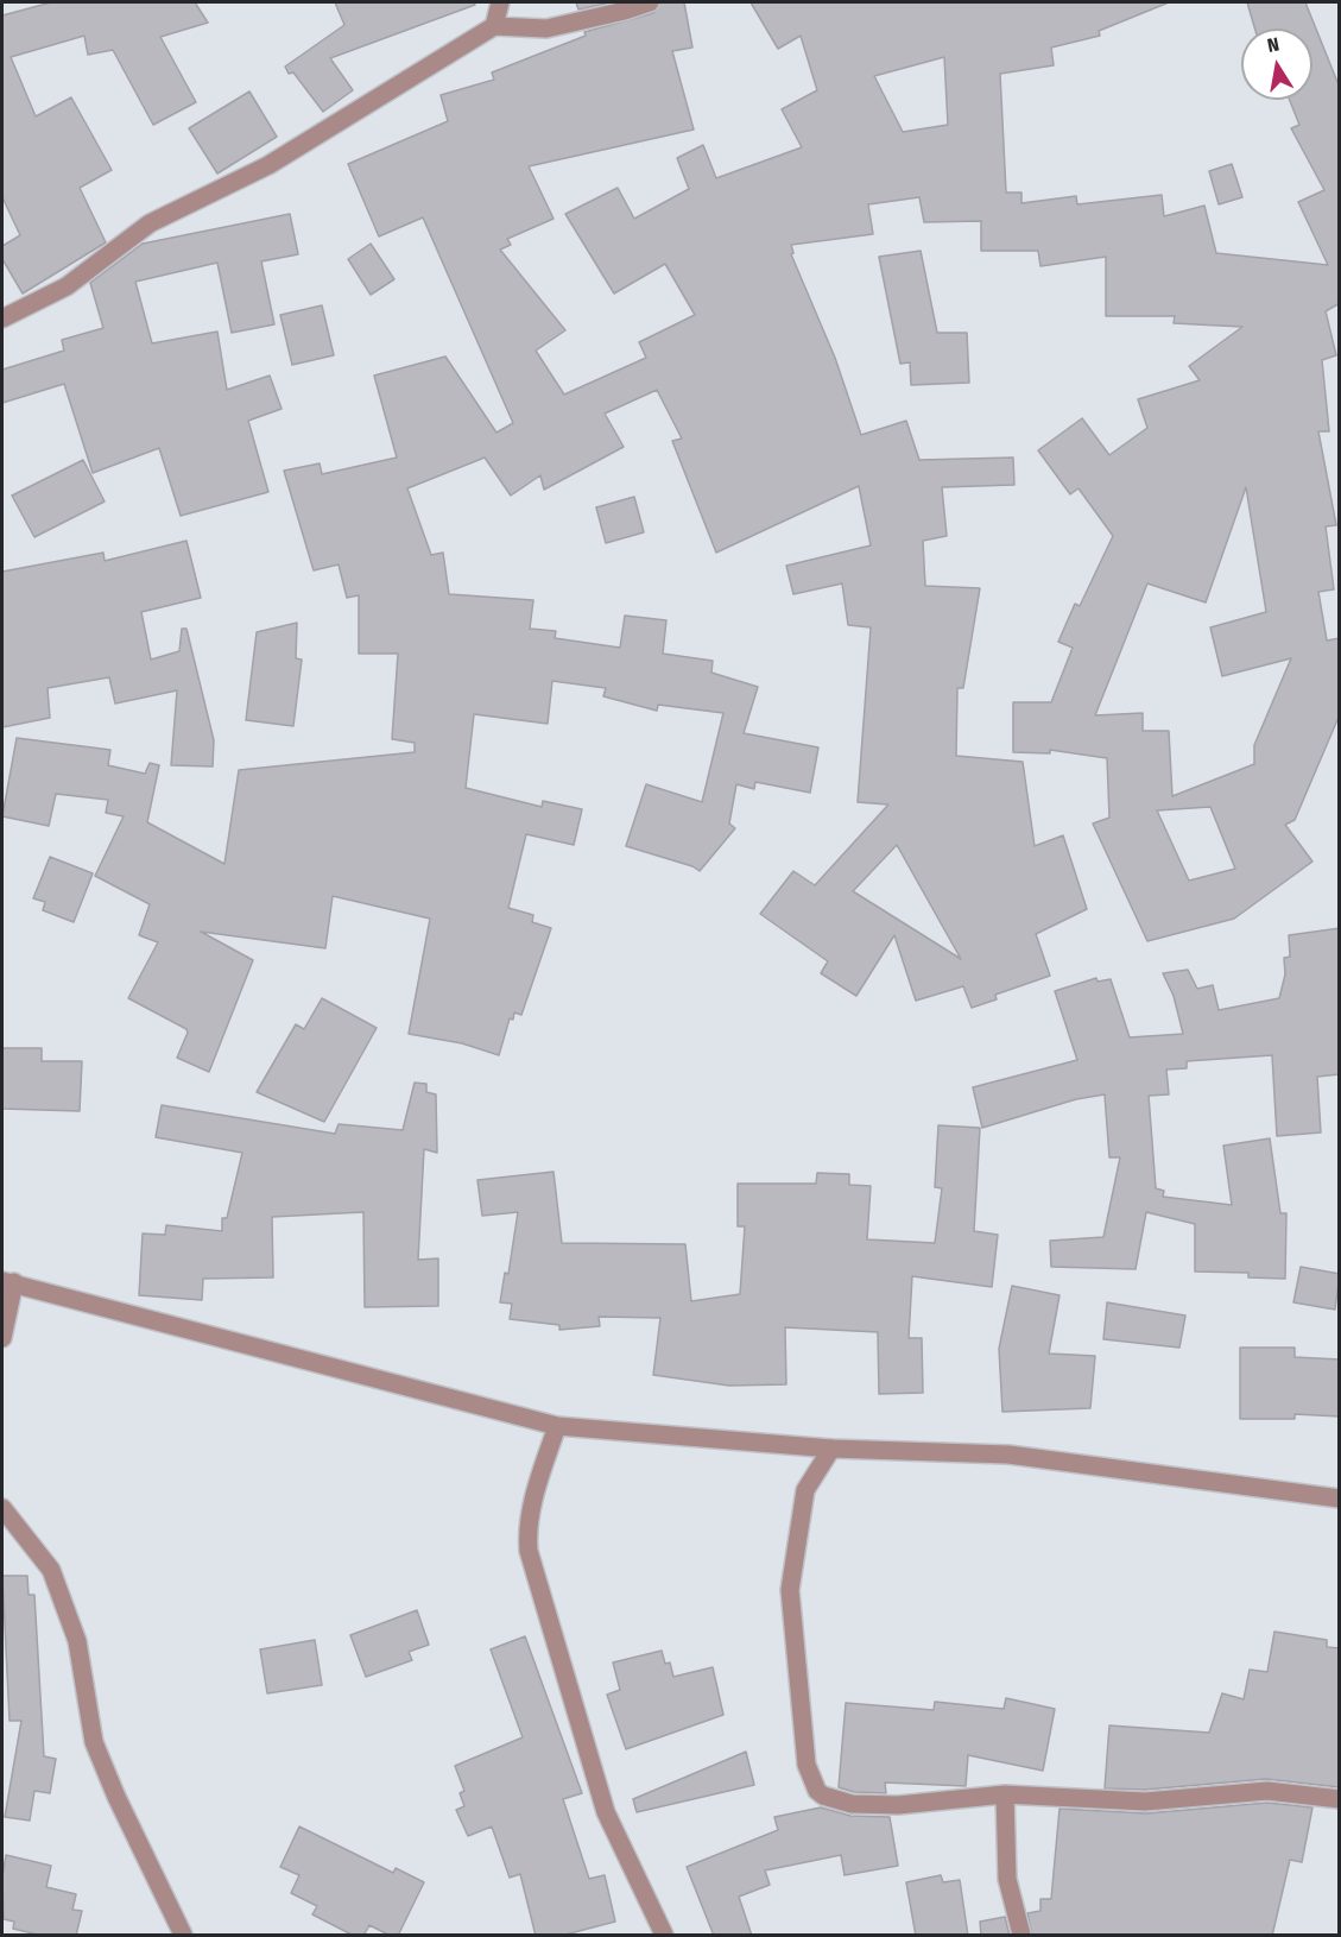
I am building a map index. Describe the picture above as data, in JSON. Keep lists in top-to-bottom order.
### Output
{
  "north": "top"
}
